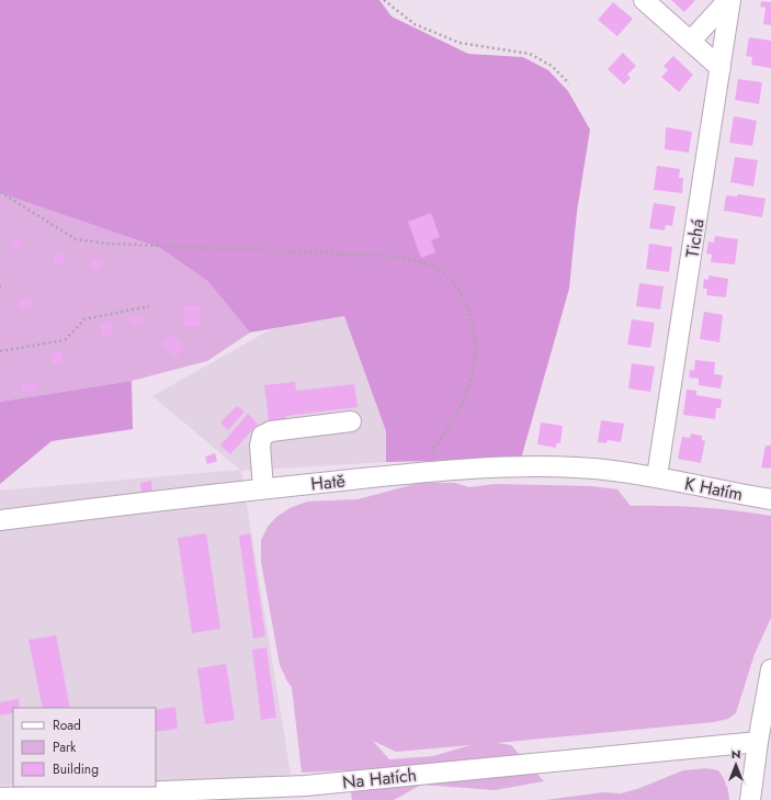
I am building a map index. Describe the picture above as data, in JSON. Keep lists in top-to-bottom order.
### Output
{
  "streets": {
    "street": [
      "Tichá",
      "Hatě",
      "K Hatím",
      "Na Hatích"
    ]
  },
  "crossings": [
    ["Tichá", "Hatě"],
    ["Tichá", "K Hatím"],
    ["Hatě", "K Hatím"]
  ],
  "legend": ["Road", "Park", "Building"],
  "north": "top"
}
